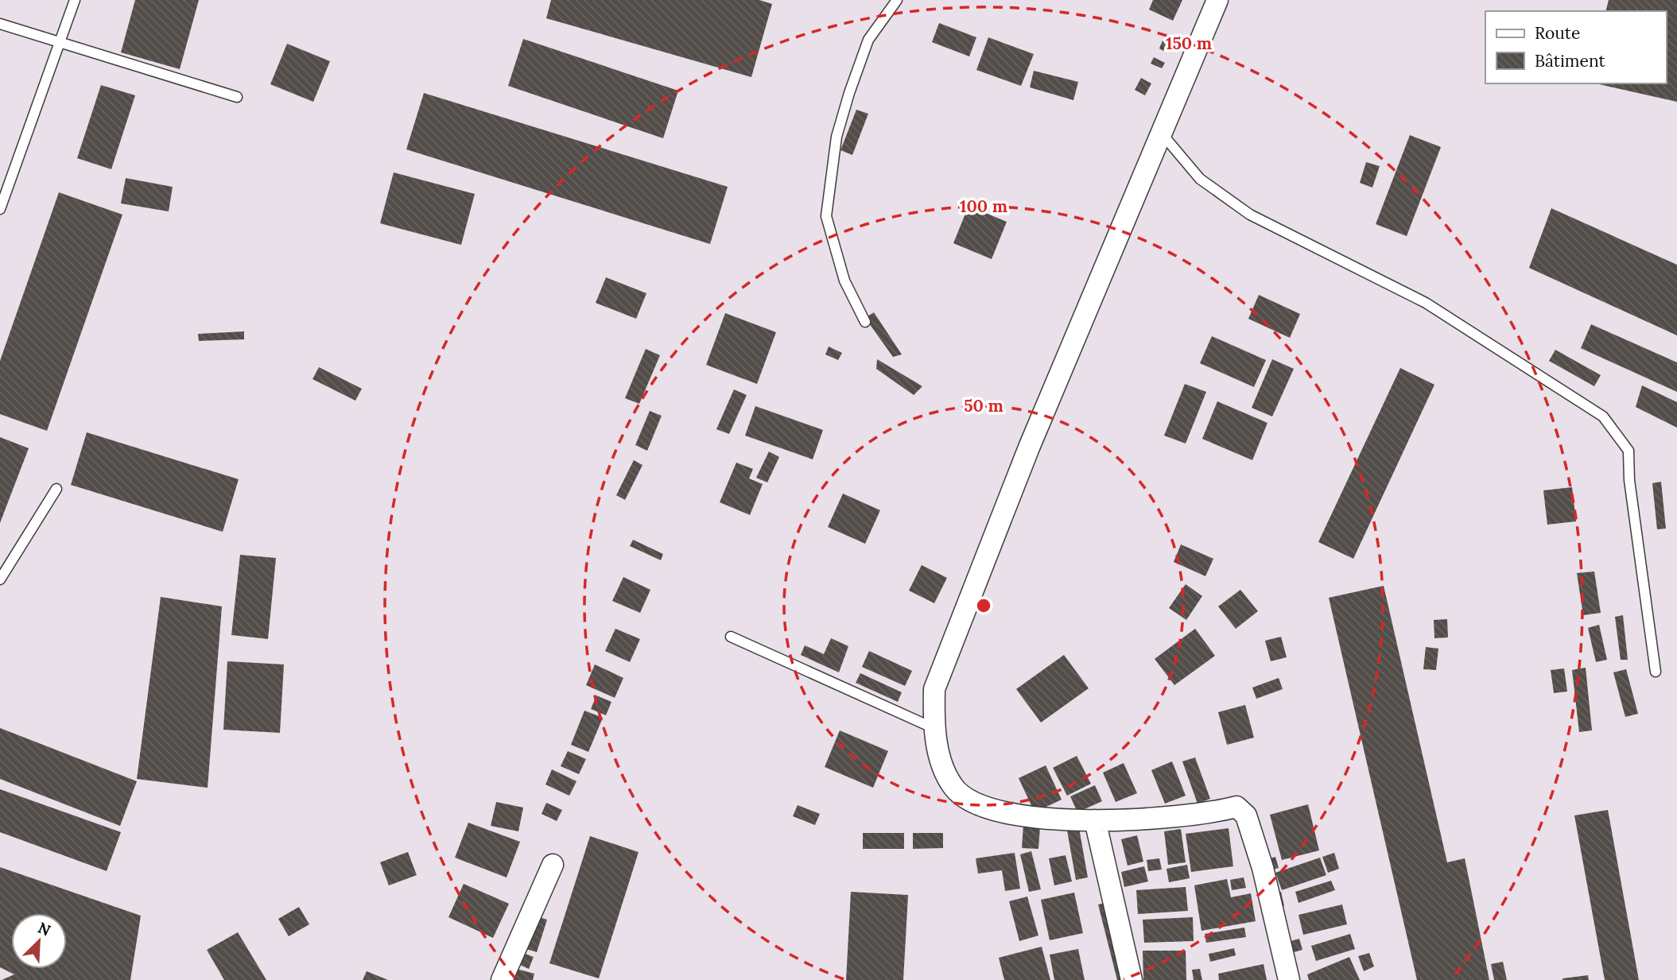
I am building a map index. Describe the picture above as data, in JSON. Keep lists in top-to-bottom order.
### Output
{
  "legend": ["Route", "Bâtiment"],
  "north": "top right",
  "rings": ["150 m", "100 m", "50 m"]
}
